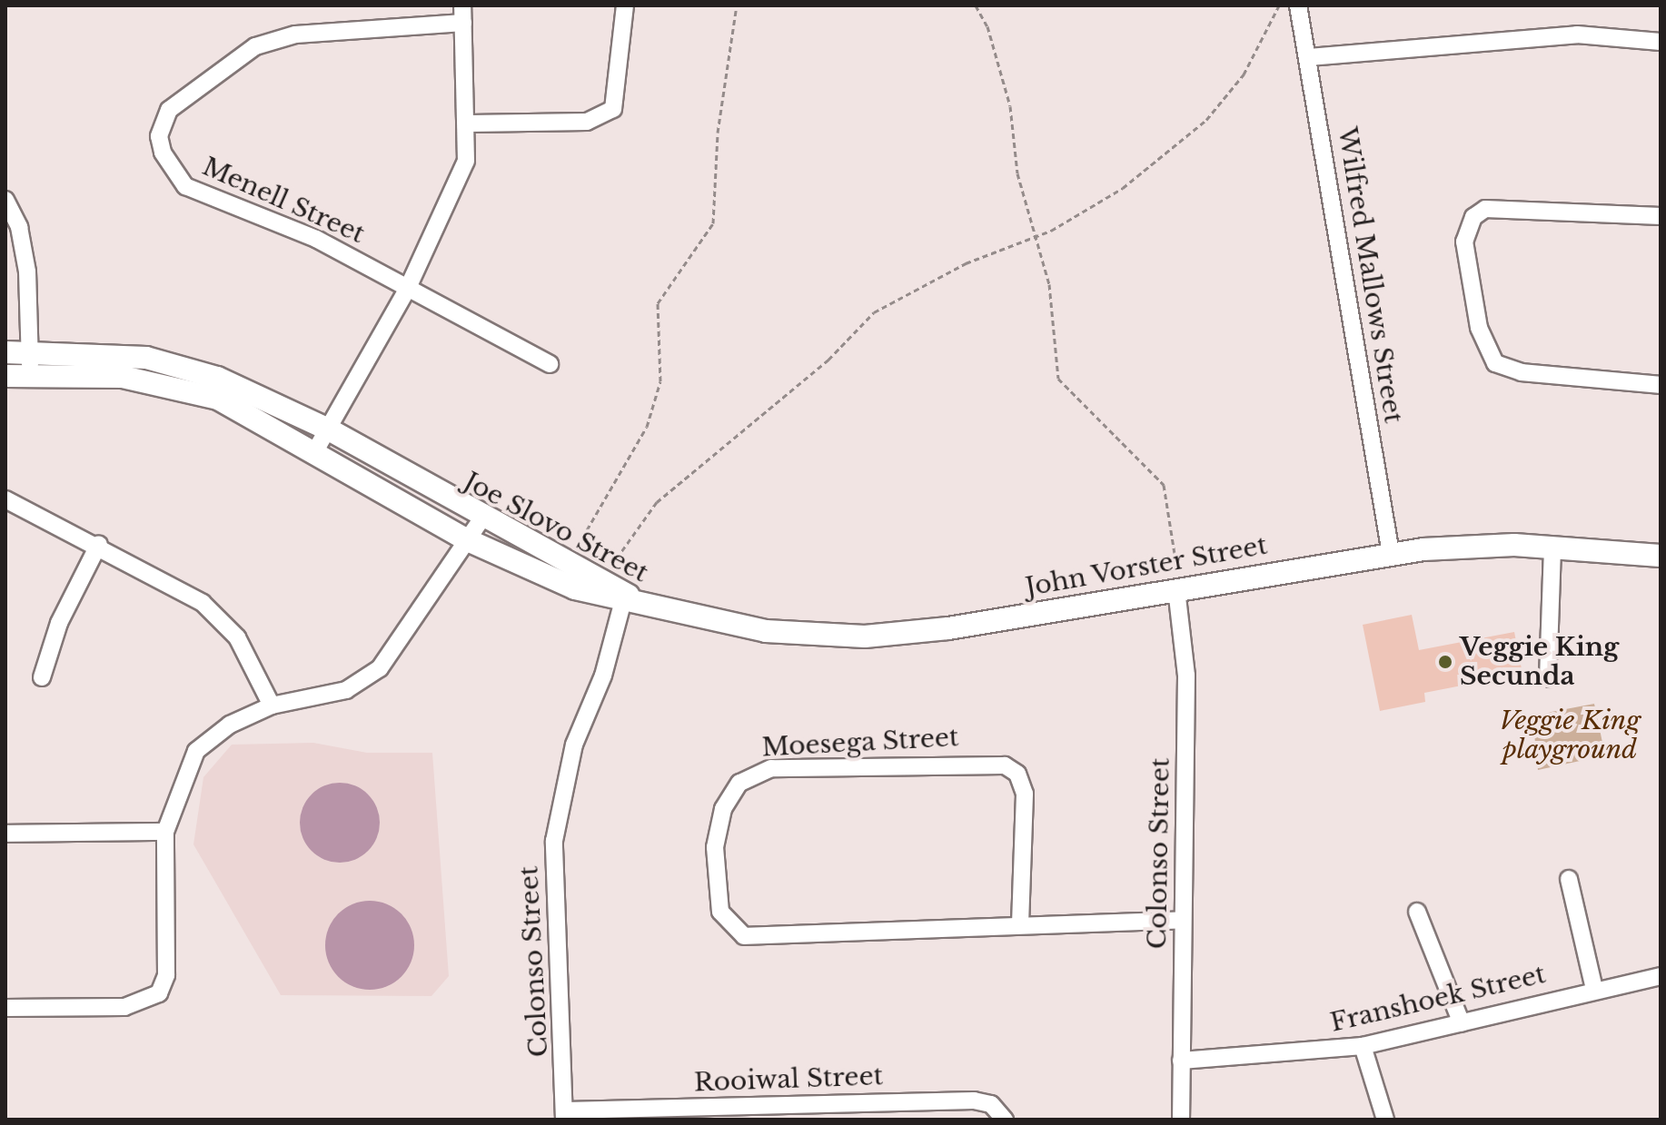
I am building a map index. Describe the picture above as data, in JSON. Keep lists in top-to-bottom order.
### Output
{
  "streets": {
    "street": [
      "Menell Street",
      "Wilfred Mallows Street",
      "Joe Slovo Street",
      "John Vorster Street",
      "Moesega Street",
      "Colonso Street",
      "Franshoek Street",
      "Rooiwal Street"
    ]
  },
  "crossings": [
    ["Wilfred Mallows Street", "John Vorster Street"],
    ["Joe Slovo Street", "John Vorster Street"],
    ["Joe Slovo Street", "Colonso Street"],
    ["John Vorster Street", "Colonso Street"],
    ["Moesega Street", "Colonso Street"],
    ["Colonso Street", "Franshoek Street"],
    ["Colonso Street", "Rooiwal Street"]
  ],
  "parks": ["Veggie King playground"],
  "places": ["Veggie King Secunda"]
}
